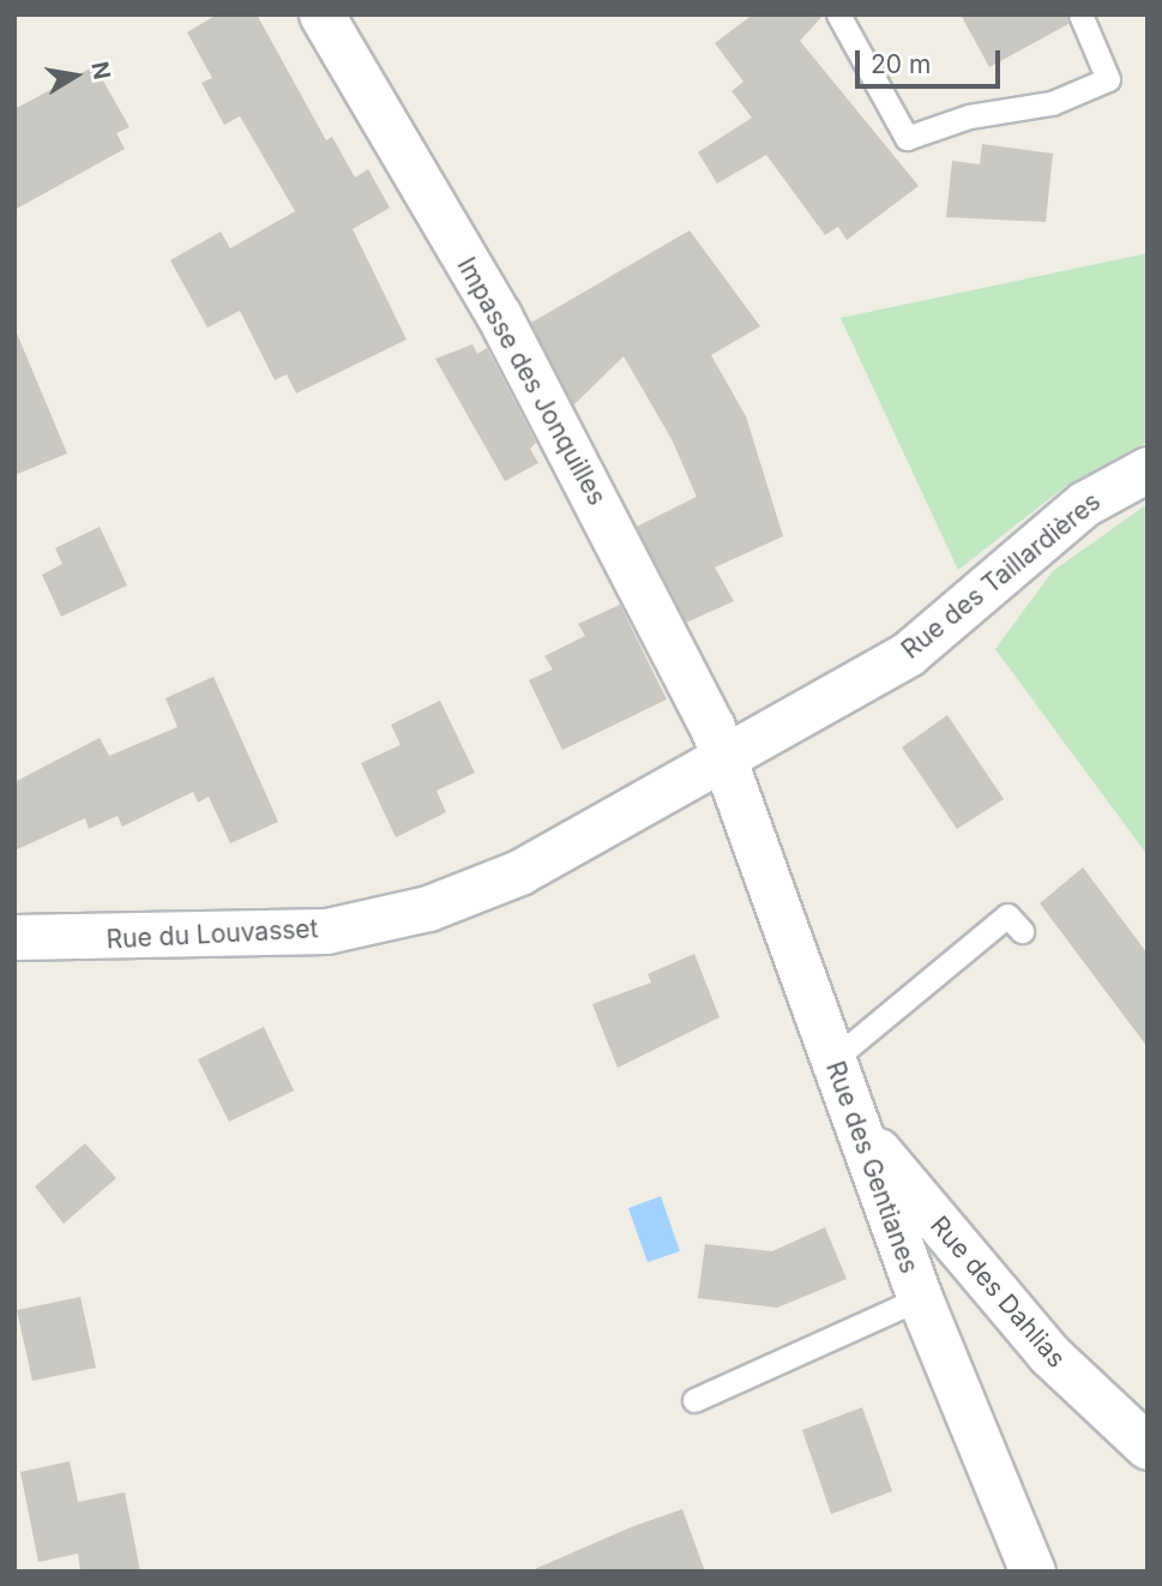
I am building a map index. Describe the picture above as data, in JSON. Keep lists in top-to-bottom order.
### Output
{
  "streets": {
    "street": [
      "Impasse des Jonquilles",
      "Rue des Taillardières",
      "Rue du Louvasset",
      "Rue des Gentianes",
      "Rue des Dahlias"
    ]
  },
  "crossings": [
    ["Impasse des Jonquilles", "Rue des Taillardières"],
    ["Impasse des Jonquilles", "Rue du Louvasset"],
    ["Impasse des Jonquilles", "Rue des Gentianes"],
    ["Rue des Taillardières", "Rue du Louvasset"],
    ["Rue des Taillardières", "Rue des Gentianes"],
    ["Rue du Louvasset", "Rue des Gentianes"],
    ["Rue des Gentianes", "Rue des Dahlias"]
  ],
  "scale_bar": "20 m",
  "north": "right"
}
